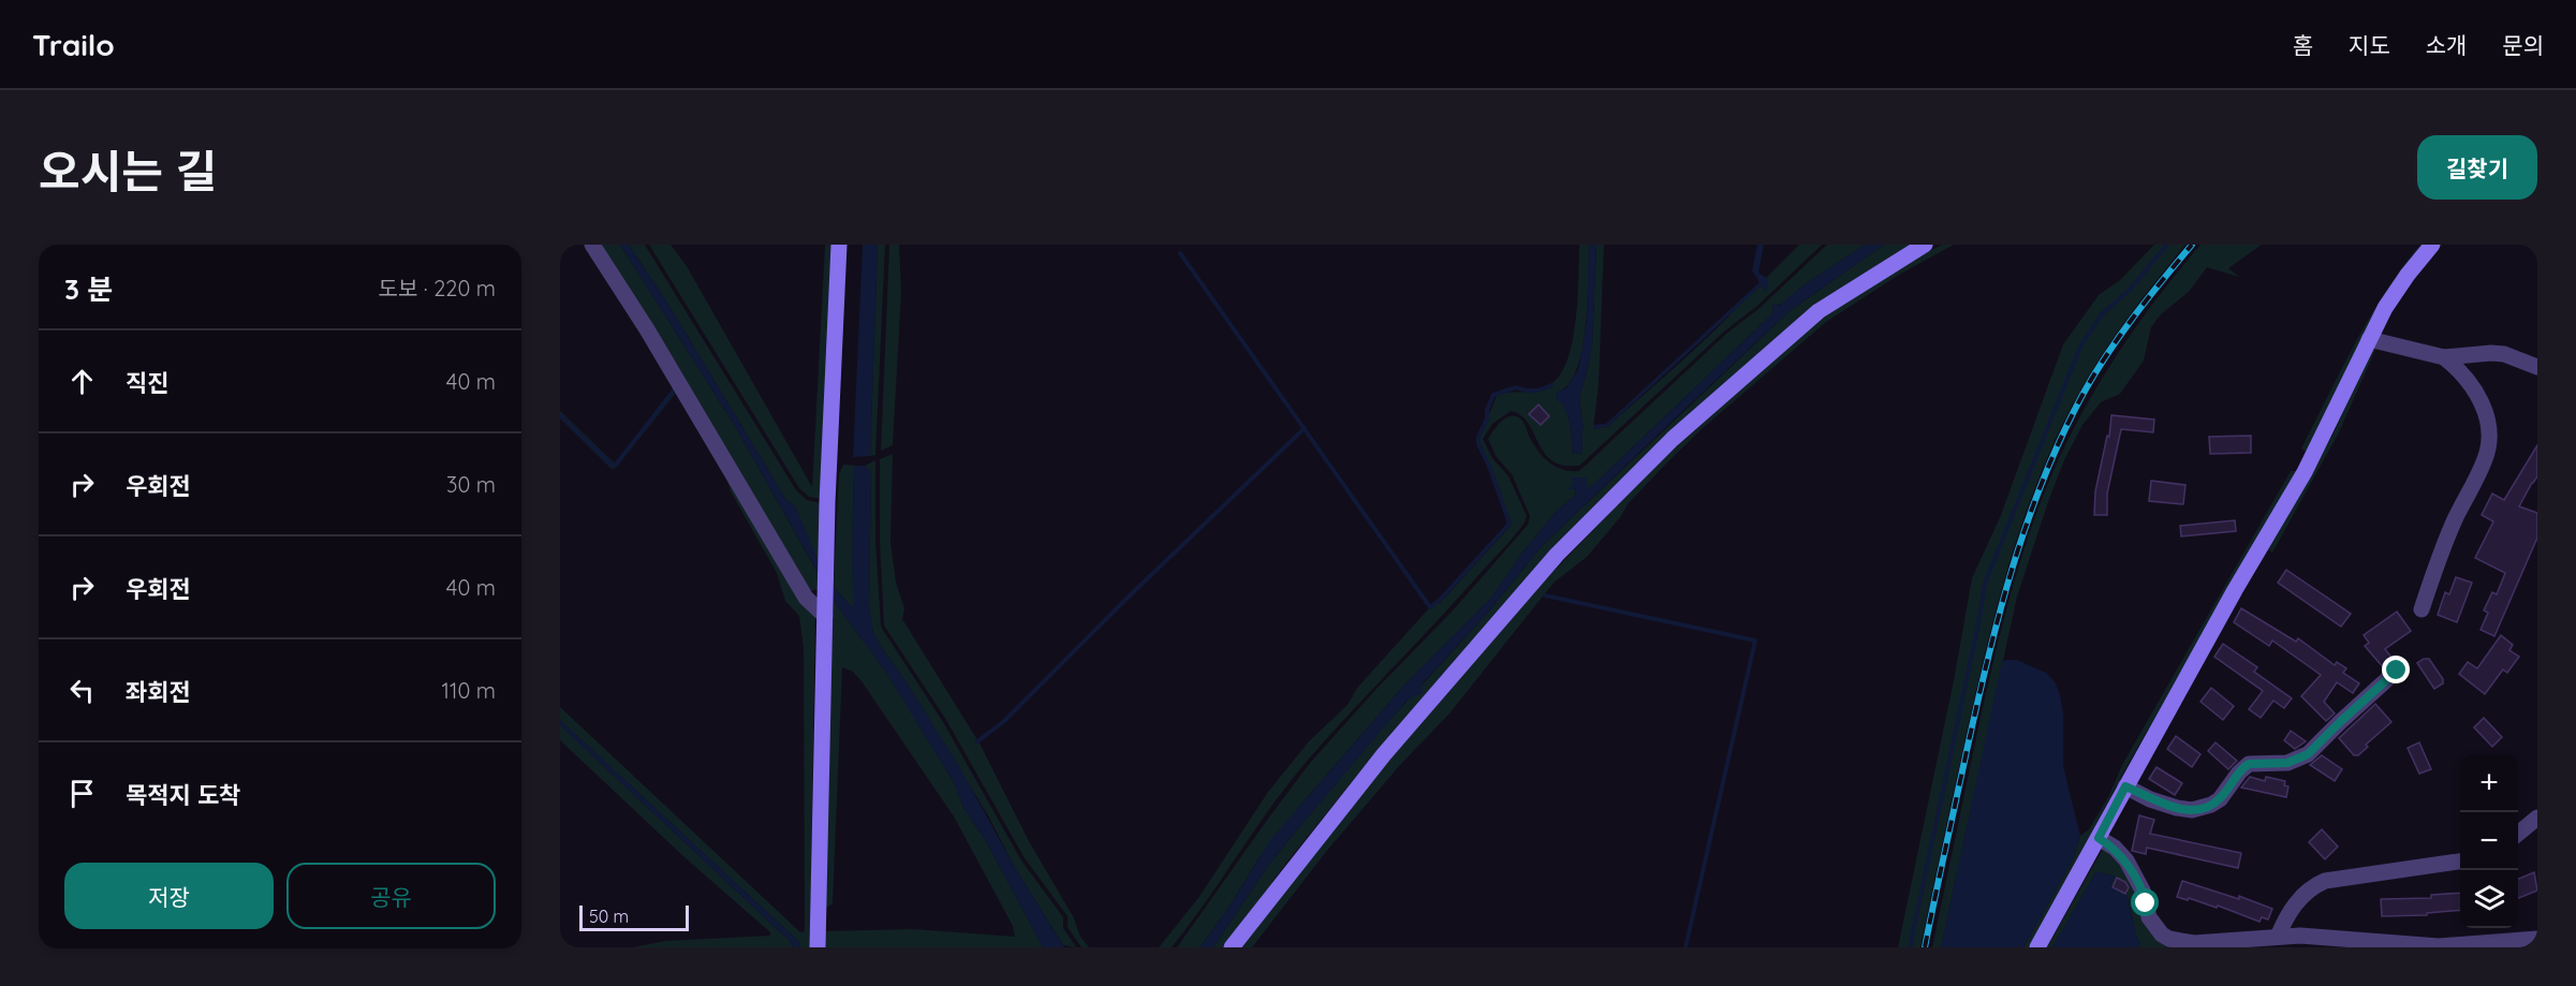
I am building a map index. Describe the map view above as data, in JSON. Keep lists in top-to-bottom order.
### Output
{
  "scale_bar": "50 m",
  "page": {
    "header": "Trailo",
    "nav": [
      "홈",
      "지도",
      "소개",
      "문의"
    ],
    "title": "오시는 길",
    "buttons": [
      "길찾기",
      ["저장", "공유"]
    ],
    "heading": ["3 분", "도보 · 220 m"],
    "list": [
      ["직진", "40 m"],
      ["우회전", "30 m"],
      ["우회전", "40 m"],
      ["좌회전", "110 m"],
      "목적지 도착"
    ],
    "map_buttons": ["+", "−"],
    "scale": "50 m"
  }
}
